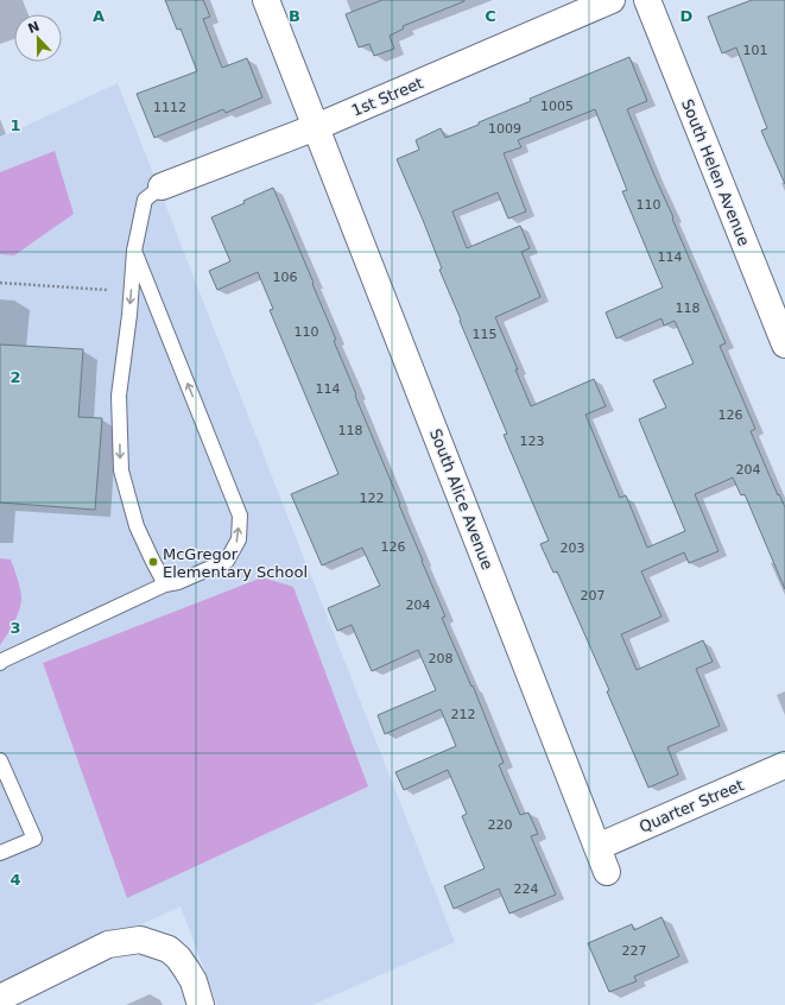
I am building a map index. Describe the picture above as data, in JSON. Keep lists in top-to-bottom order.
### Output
{
  "streets": {
    "street": [
      "1st Street",
      "South Helen Avenue",
      "South Alice Avenue",
      "Quarter Street"
    ]
  },
  "crossings": [
    ["1st Street", "South Alice Avenue"],
    ["South Alice Avenue", "Quarter Street"]
  ],
  "places": ["McGregor Elementary School"],
  "house_numbers": [
    "101",
    "1005",
    "1112",
    "1009",
    "110",
    "114",
    "106",
    "118",
    "110",
    "115",
    "114",
    "126",
    "118",
    "123",
    "204",
    "122",
    "126",
    "203",
    "207",
    "204",
    "208",
    "212",
    "220",
    "224",
    "227"
  ],
  "north": "top",
  "grid": {
    "columns": [
      "A",
      "B",
      "C",
      "D"
    ],
    "rows": [
      "1",
      "2",
      "3",
      "4"
    ]
  }
}
